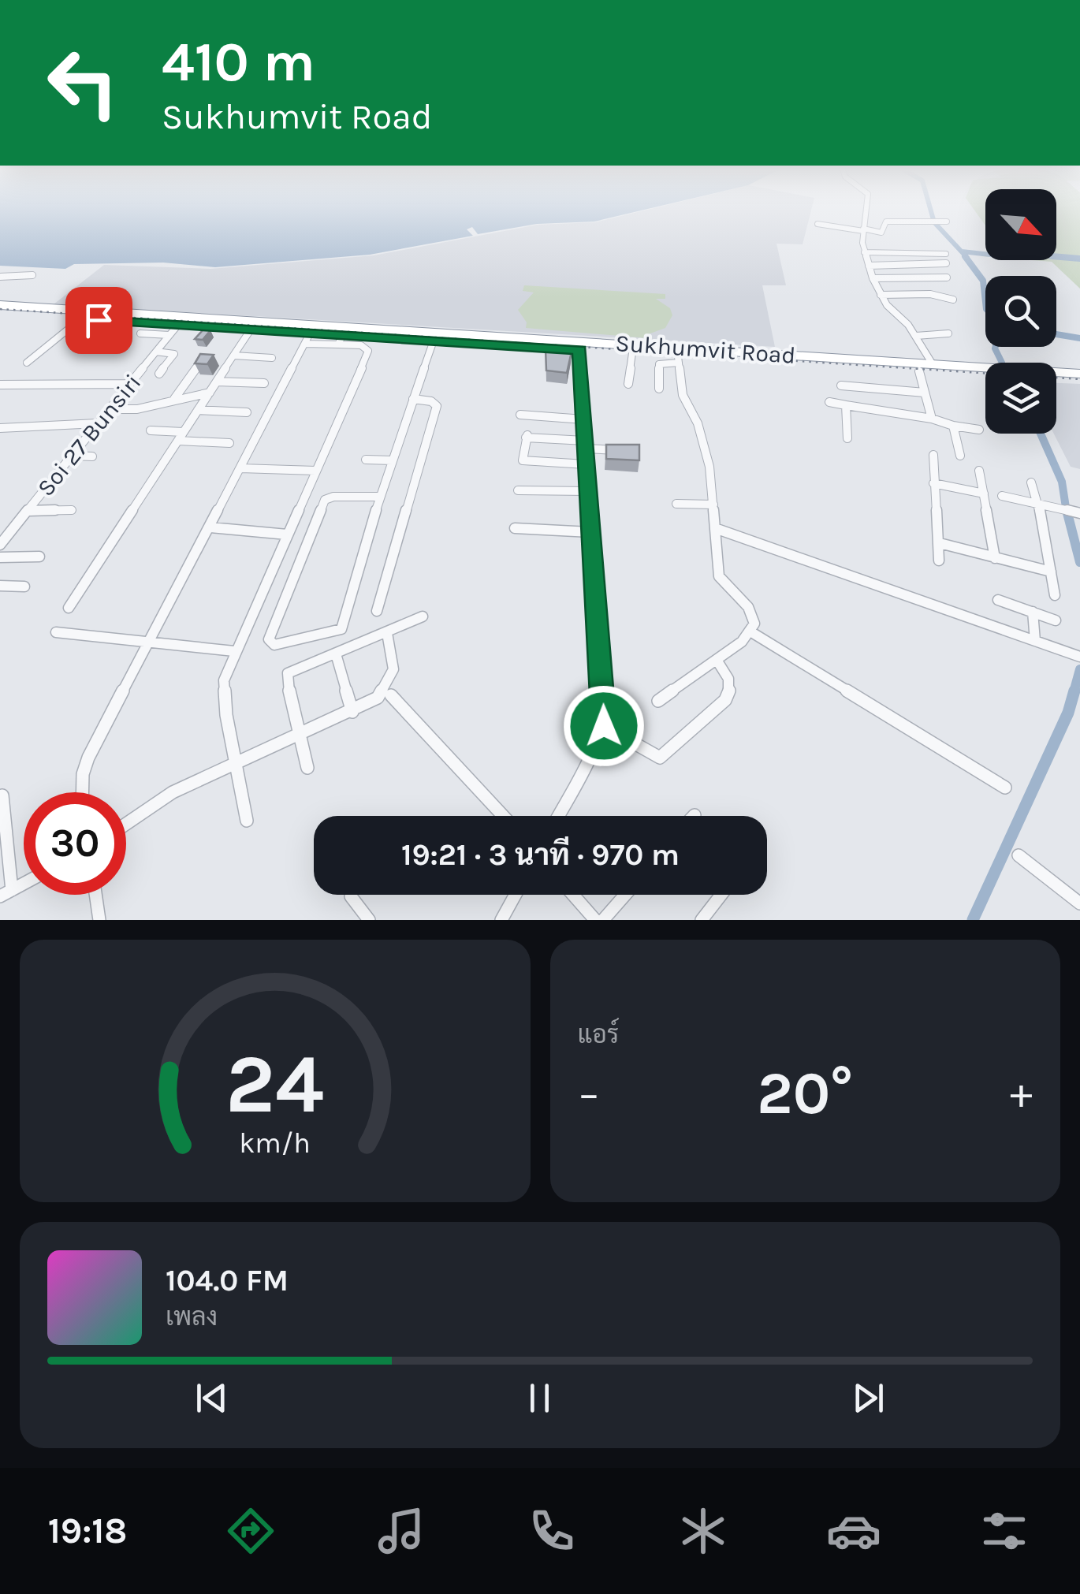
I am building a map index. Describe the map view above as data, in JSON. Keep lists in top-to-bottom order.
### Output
{
  "streets": {
    "highway": ["Sukhumvit Road"],
    "street": ["Soi 27 Bunsiri"]
  },
  "crossings": [
    ["Sukhumvit Road", "Soi 27 Bunsiri"]
  ],
  "north": "bottom right",
  "page": {
    "turn": ["410 m", "Sukhumvit Road"],
    "limit": "30",
    "trip": "19:21 · 3 นาที · 970 m",
    "tile": "แอร์",
    "heat": ["−", "20°", "+"],
    "song": ["104.0 FM", "เพลง"],
    "tabs": "19:18",
    "gauge": ["24", "km/h"]
  }
}
